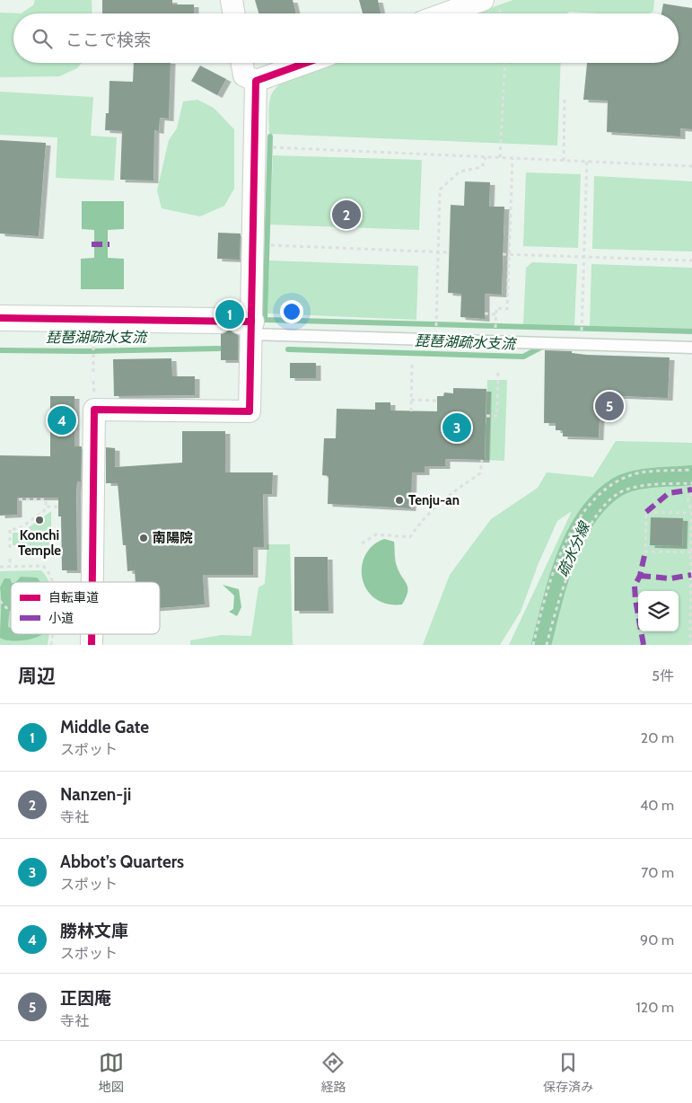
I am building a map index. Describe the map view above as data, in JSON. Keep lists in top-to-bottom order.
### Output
{
  "water": ["琵琶湖疏水支流", "疏水分線"],
  "places": ["Tenju-an", "Konchi Temple", "南陽院"],
  "legend": ["自転車道", "小道"],
  "page": {
    "search": "ここで検索",
    "pins": [
      "2",
      "1",
      "5",
      "4",
      "3"
    ],
    "heading": ["周辺", "5件"],
    "list": [
      {
        "mark": "1",
        "name": "Middle Gate",
        "note": "スポット",
        "value": "20 m"
      },
      {
        "mark": "2",
        "name": "Nanzen-ji",
        "note": "寺社",
        "value": "40 m"
      },
      {
        "mark": "3",
        "name": "Abbot’s Quarters",
        "note": "スポット",
        "value": "70 m"
      },
      {
        "mark": "4",
        "name": "勝林文庫",
        "note": "スポット",
        "value": "90 m"
      },
      {
        "mark": "5",
        "name": "正因庵",
        "note": "寺社",
        "value": "120 m"
      }
    ],
    "nav": ["地図", "経路", "保存済み"]
  }
}
